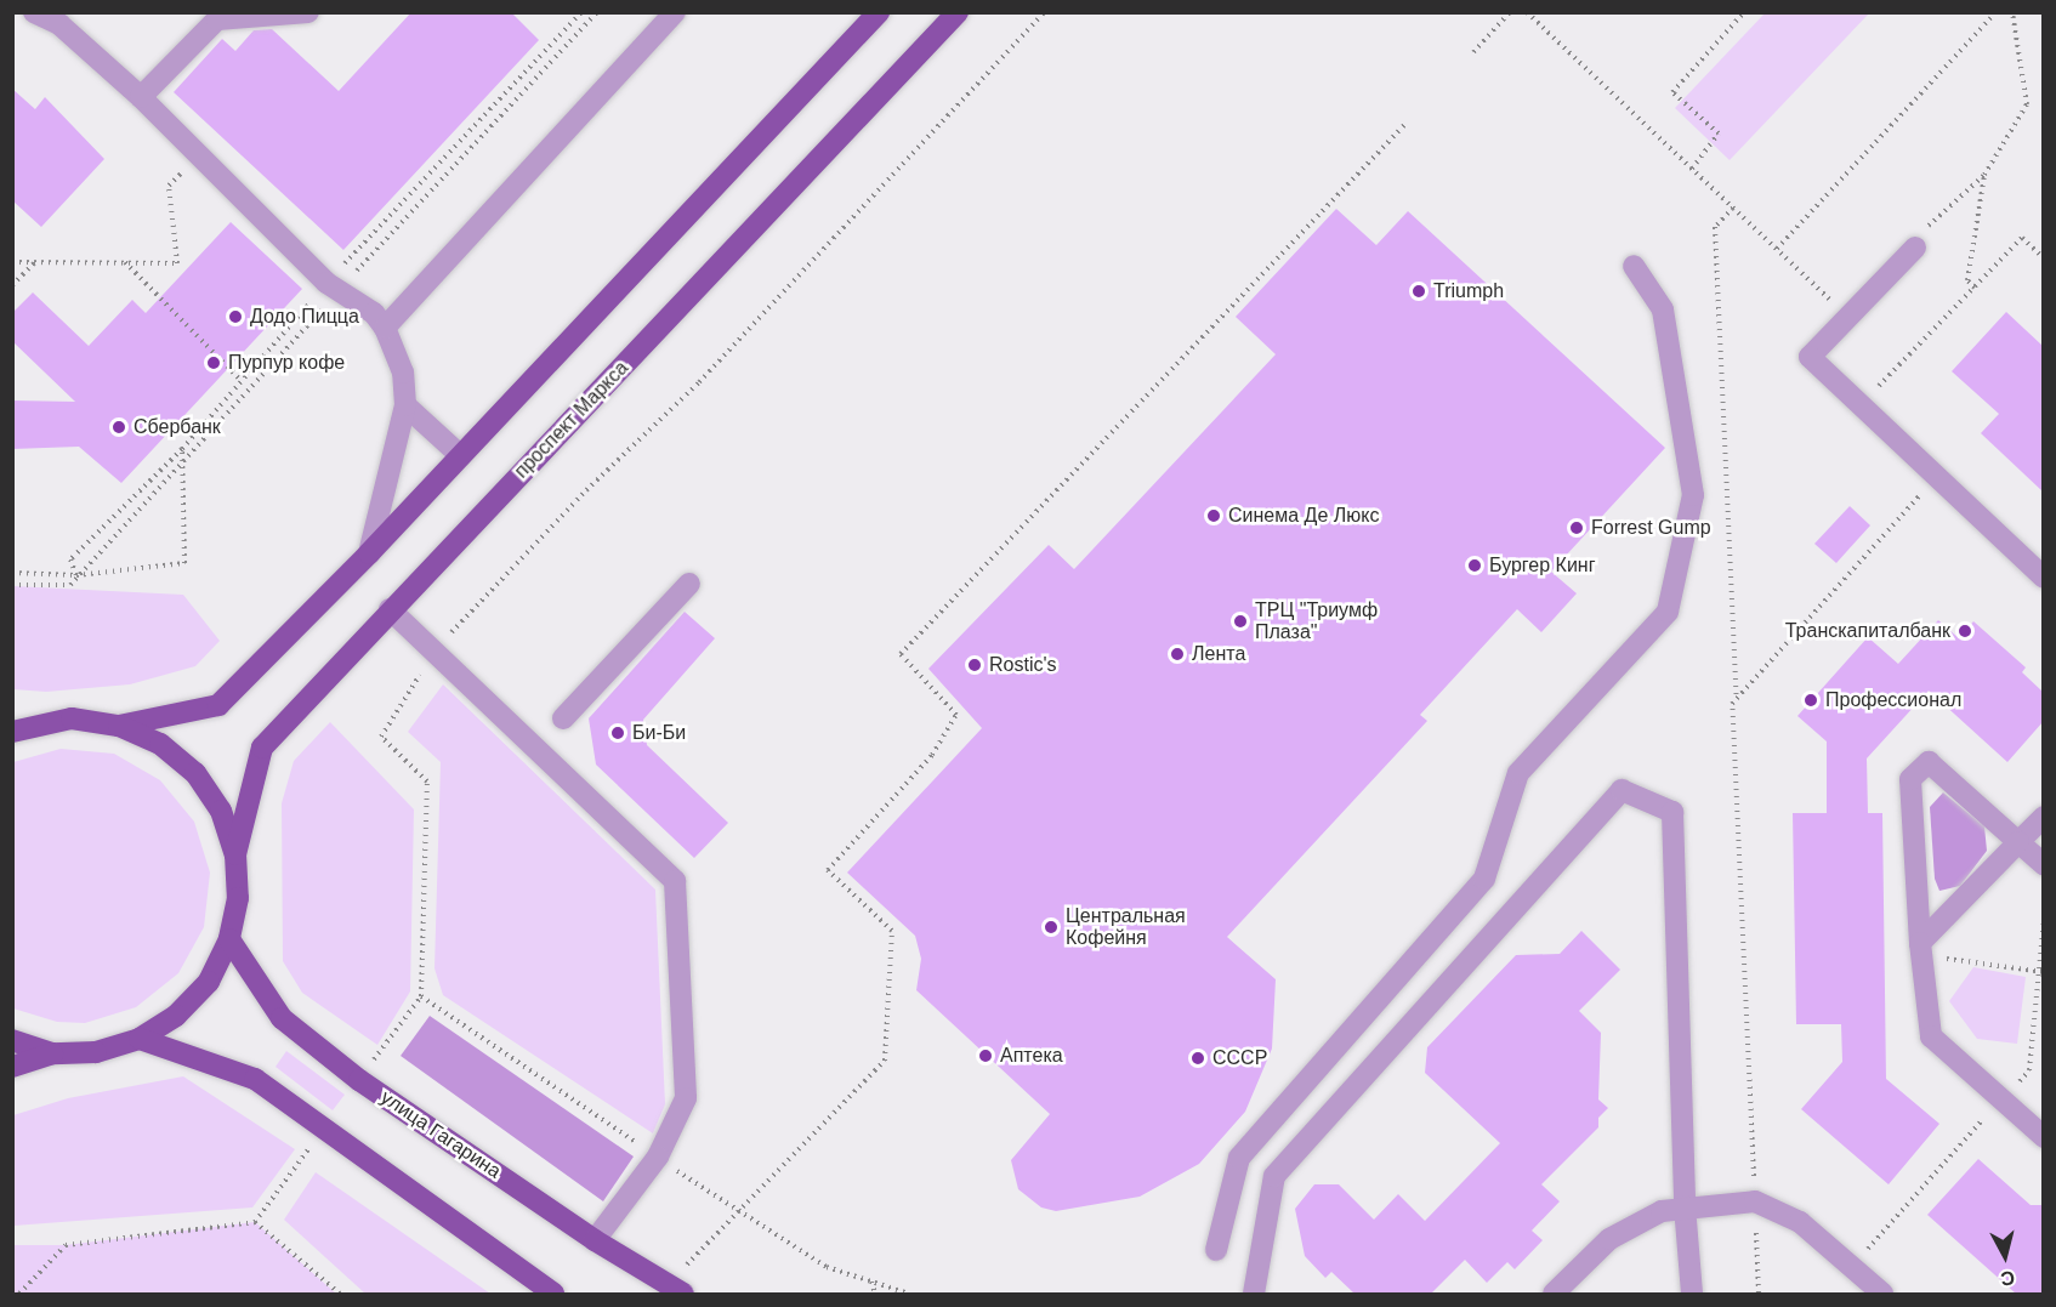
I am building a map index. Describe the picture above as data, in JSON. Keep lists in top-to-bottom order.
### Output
{
  "streets": {
    "main road": ["проспект Маркса", "улица Гагарина"]
  },
  "places": [
    "Triumph",
    "Додо Пицца",
    "Пурпур кофе",
    "Сбербанк",
    "Синема Де Люкс",
    "Forrest Gump",
    "Бургер Кинг",
    "ТРЦ \"Триумф Плаза\"",
    "Транскапиталбанк",
    "Лента",
    "Rostic's",
    "Профессионал",
    "Би-Би",
    "Центральная Кофейня",
    "Аптека",
    "СССР"
  ],
  "north": "bottom"
}
